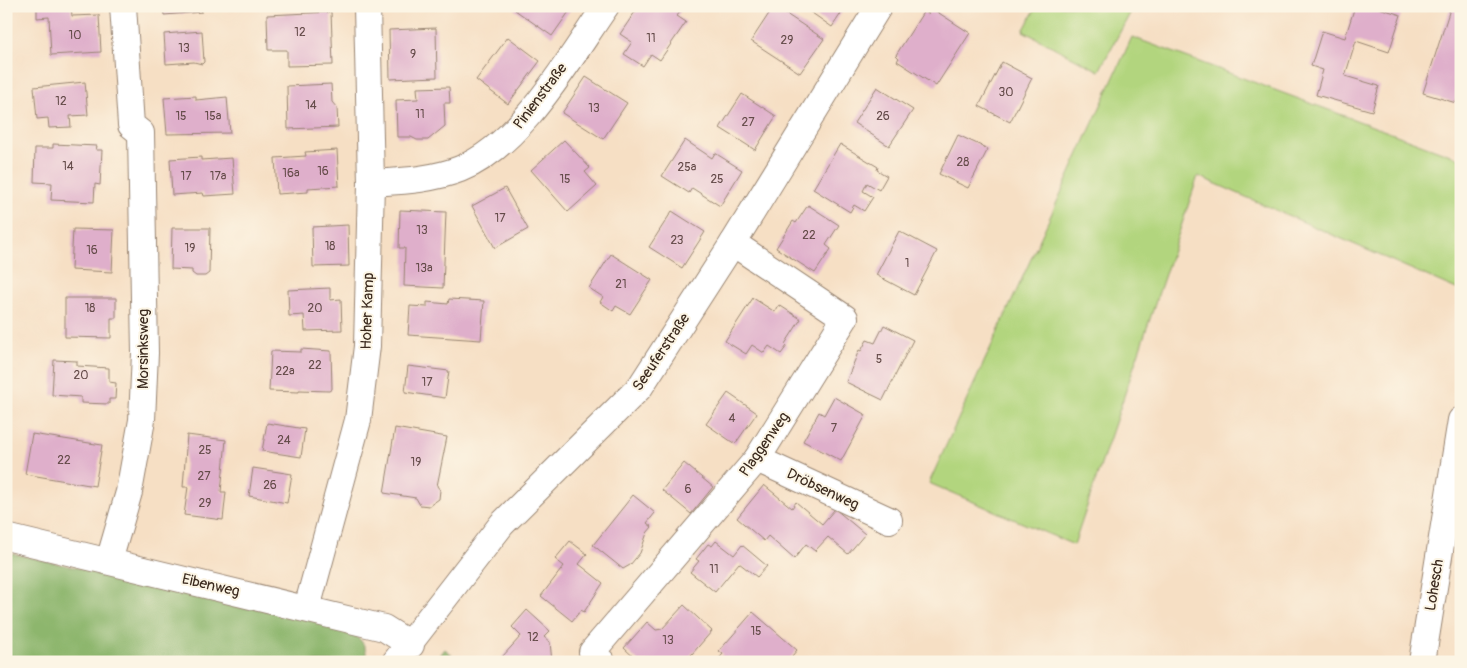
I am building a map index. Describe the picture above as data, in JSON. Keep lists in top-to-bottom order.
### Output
{
  "streets": {
    "street": [
      "Pinienstraße",
      "Hoher Kamp",
      "Morsinksweg",
      "Seeuferstraße",
      "Plaggenweg",
      "Dröbsenweg",
      "Eibenweg",
      "Lohesch"
    ]
  },
  "crossings": [
    ["Pinienstraße", "Hoher Kamp"],
    ["Hoher Kamp", "Eibenweg"],
    ["Morsinksweg", "Eibenweg"],
    ["Seeuferstraße", "Plaggenweg"],
    ["Seeuferstraße", "Eibenweg"],
    ["Plaggenweg", "Dröbsenweg"]
  ],
  "house_numbers": [
    "12",
    "10",
    "11",
    "29",
    "13",
    "9",
    "30",
    "12",
    "14",
    "13",
    "11",
    "15",
    "15a",
    "26",
    "27",
    "28",
    "14",
    "25a",
    "16",
    "16a",
    "17",
    "17a",
    "15",
    "25",
    "17",
    "13",
    "22",
    "23",
    "18",
    "19",
    "16",
    "1",
    "13a",
    "21",
    "18",
    "20",
    "5",
    "22",
    "22a",
    "20",
    "17",
    "4",
    "7",
    "24",
    "25",
    "22",
    "19",
    "27",
    "26",
    "6",
    "29",
    "11",
    "15",
    "12",
    "13"
  ]
}
